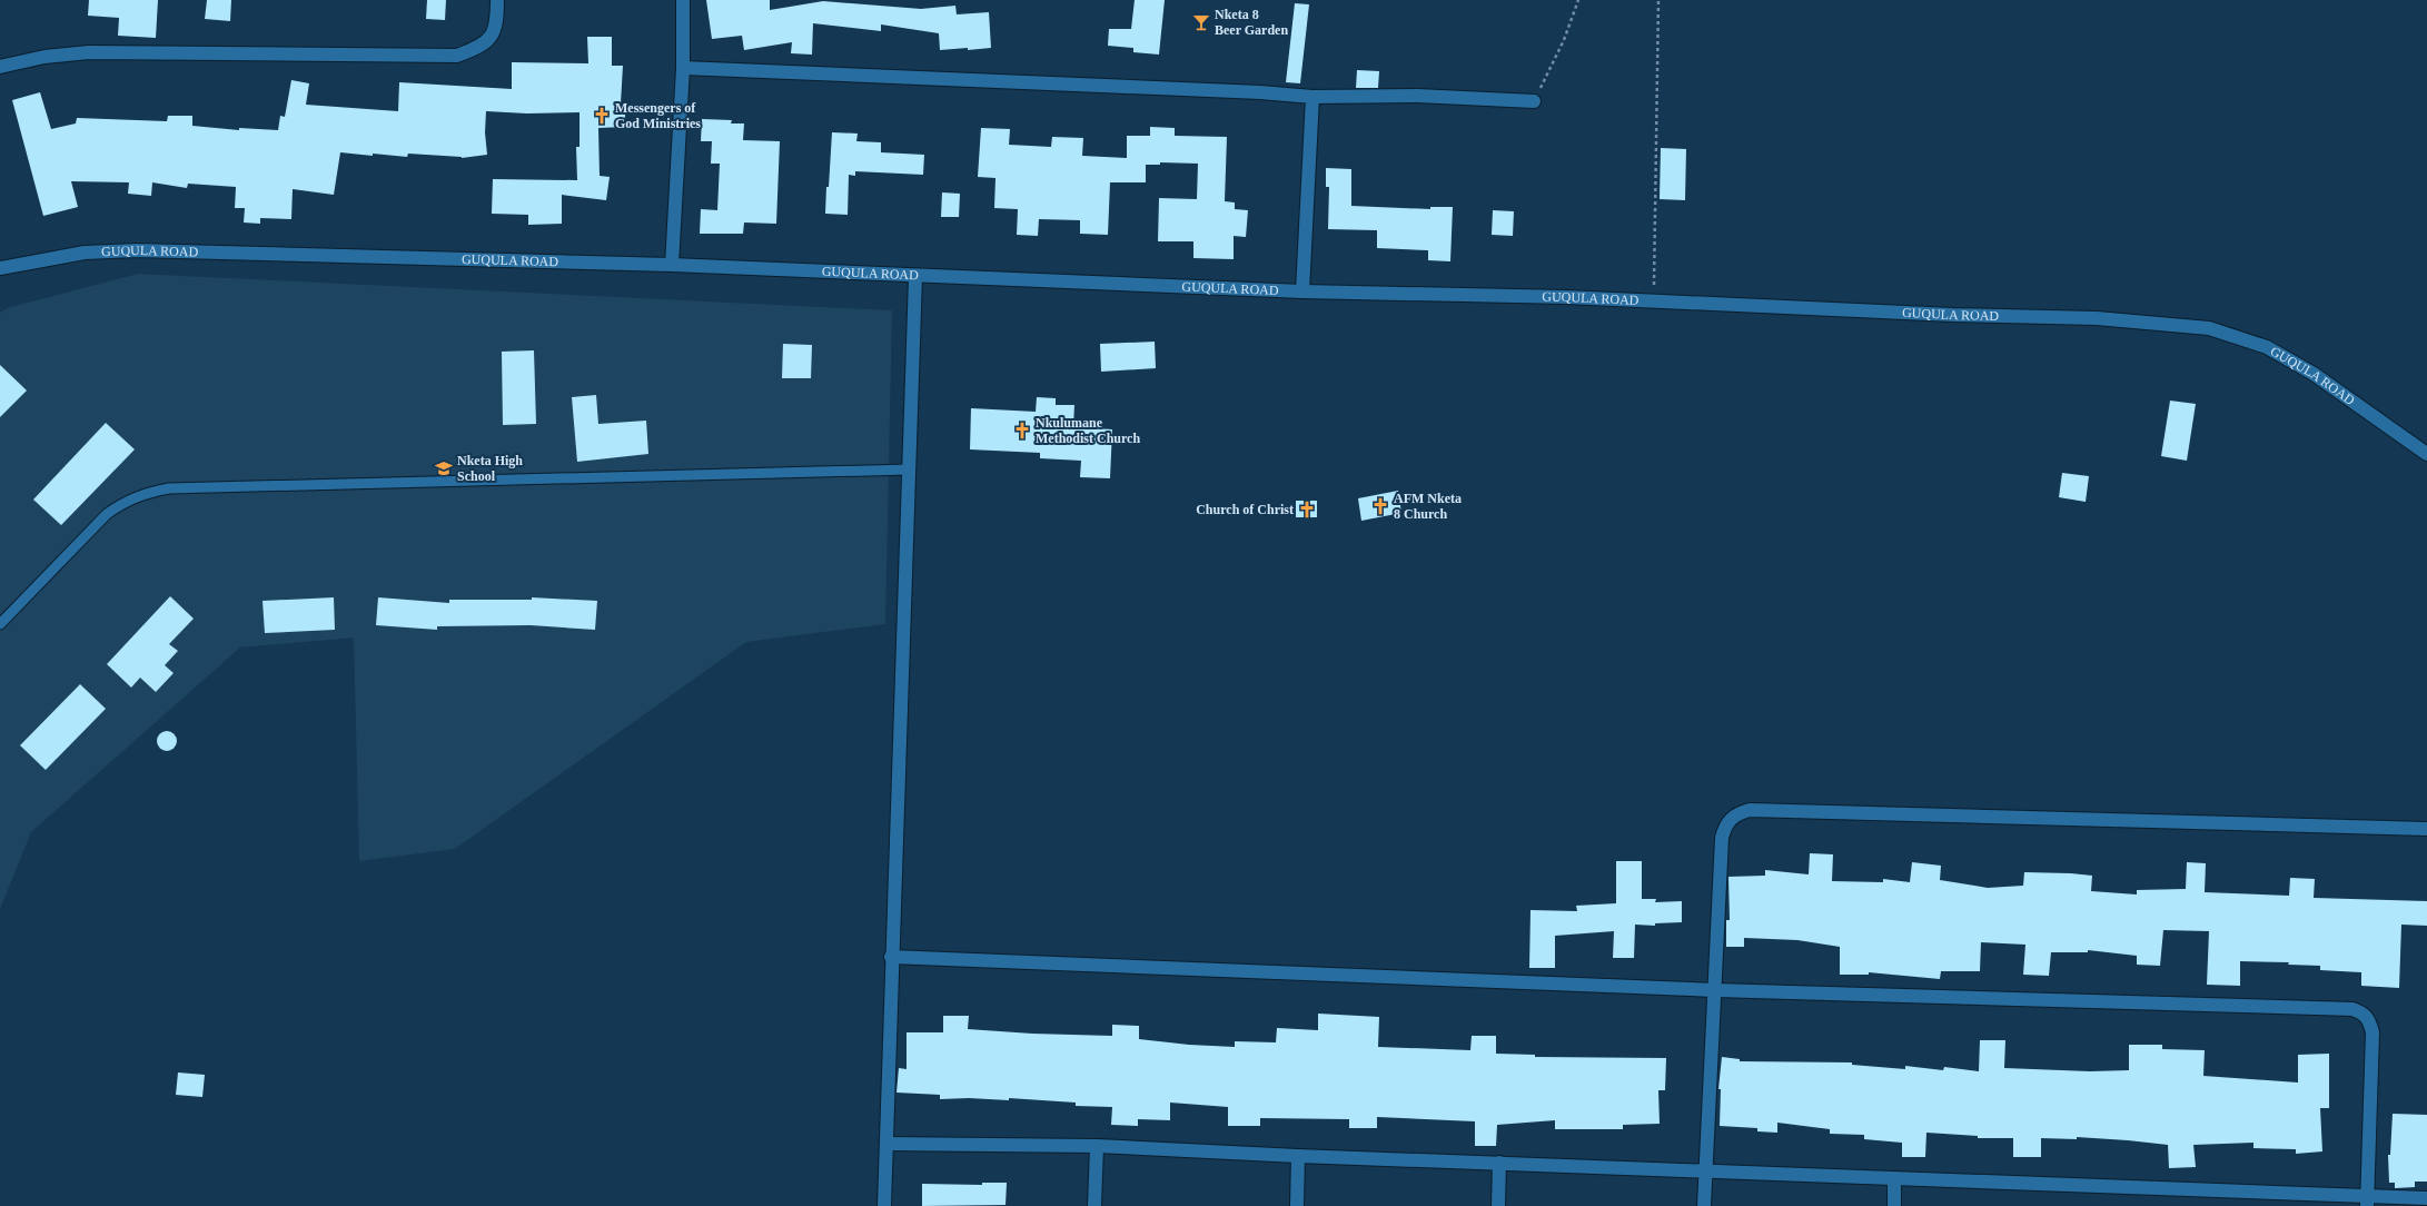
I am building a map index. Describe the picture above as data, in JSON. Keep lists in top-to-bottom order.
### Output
{
  "streets": {
    "street": ["GUQULA ROAD"]
  },
  "places": {
    "bar": ["Nketa 8 Beer Garden"],
    "church": [
      "Messengers of God Ministries",
      "Nkulumane Methodist Church",
      "AFM Nketa 8 Church",
      "Church of Christ"
    ],
    "school or university": ["Nketa High School"]
  }
}
